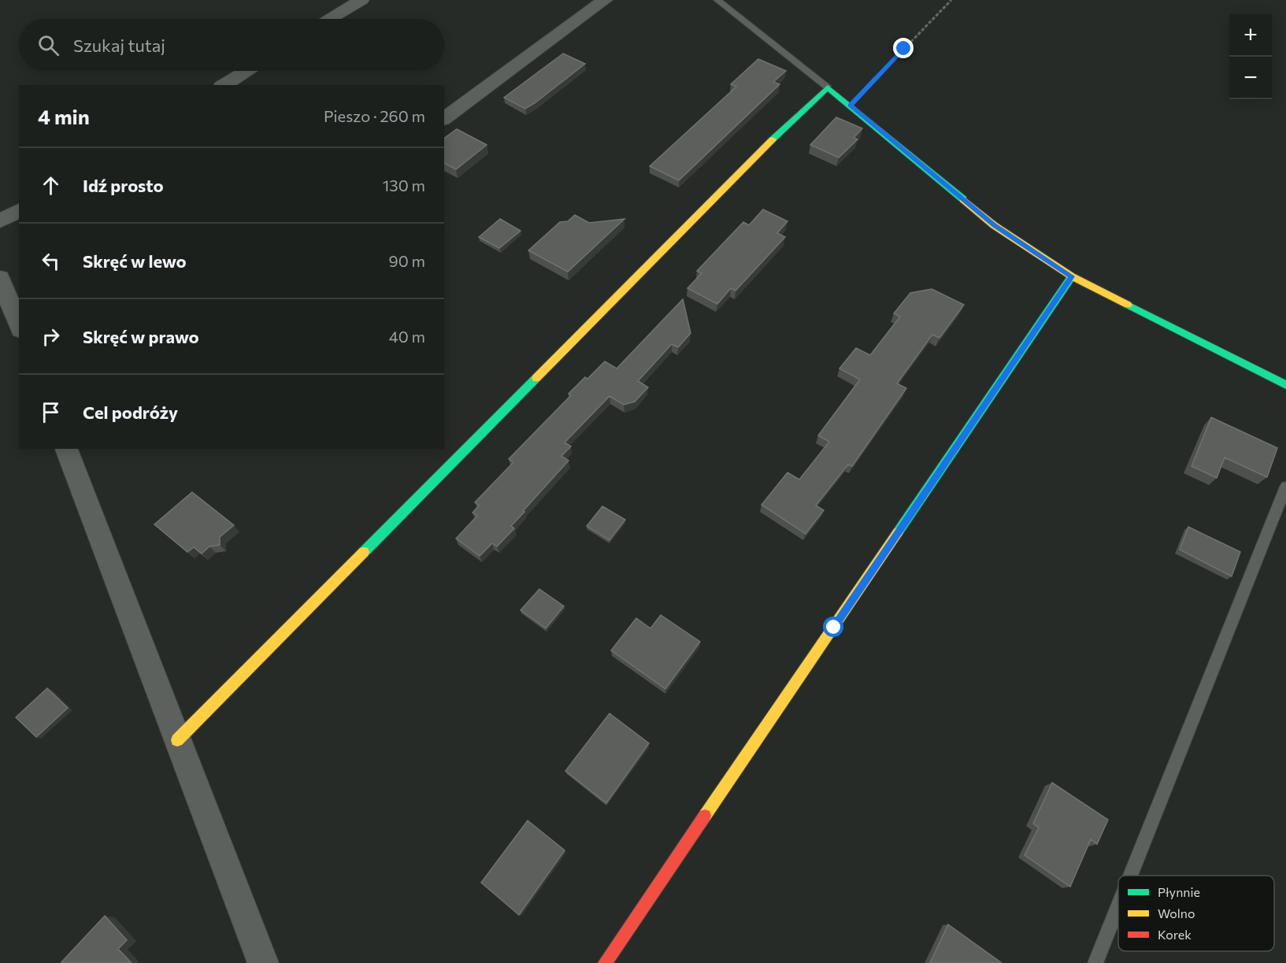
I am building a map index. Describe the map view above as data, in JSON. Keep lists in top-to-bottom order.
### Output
{
  "legend": ["Płynnie", "Wolno", "Korek"],
  "page": {
    "map_buttons": ["+", "−"],
    "search": "Szukaj tutaj",
    "heading": ["4 min", "Pieszo · 260 m"],
    "list": [
      ["Idź prosto", "130 m"],
      ["Skręć w lewo", "90 m"],
      ["Skręć w prawo", "40 m"],
      "Cel podróży"
    ]
  }
}
